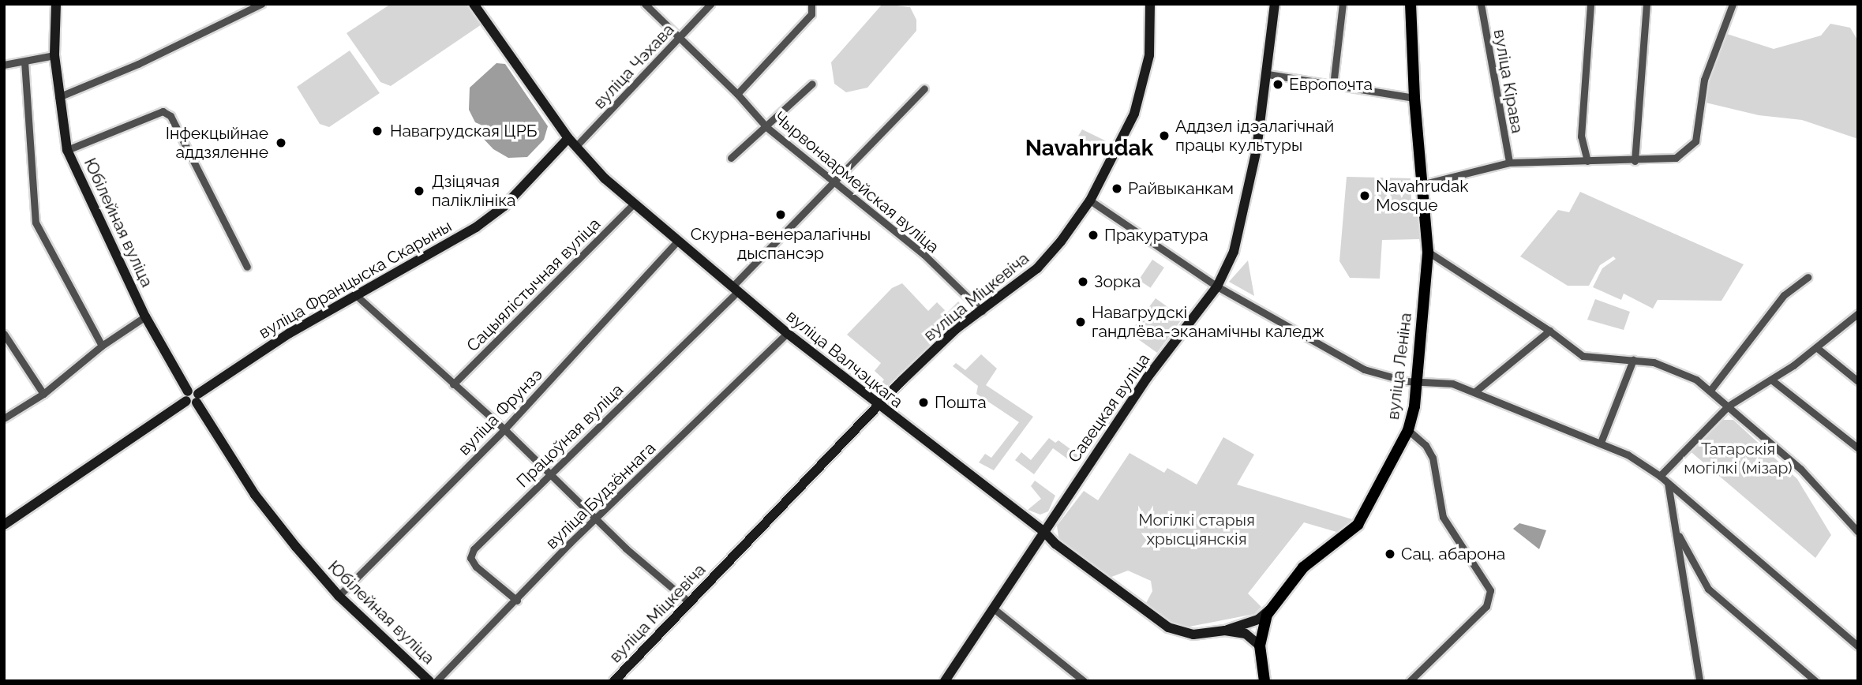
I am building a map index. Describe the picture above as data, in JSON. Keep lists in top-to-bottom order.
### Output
{
  "streets": {
    "main road": ["вуліца Леніна"],
    "street": [
      "вуліца Чэхава",
      "вуліца Кірава",
      "Чырвонаармейская вуліца",
      "Юбілейная вуліца",
      "вуліца Францыска Скарыны",
      "Сацыялістычная вуліца",
      "вуліца Міцкевіча",
      "вуліца Валчэцкага",
      "Савецкая вуліца",
      "вуліца Фрунзэ",
      "Працоўная вуліца",
      "вуліца Будзённага"
    ]
  },
  "crossings": [
    ["вуліца Чэхава", "Чырвонаармейская вуліца"],
    ["вуліца Чэхава", "вуліца Валчэцкага"],
    ["Чырвонаармейская вуліца", "вуліца Міцкевіча"],
    ["Чырвонаармейская вуліца", "Працоўная вуліца"],
    ["Юбілейная вуліца", "вуліца Францыска Скарыны"],
    ["Юбілейная вуліца", "вуліца Фрунзэ"],
    ["вуліца Францыска Скарыны", "вуліца Валчэцкага"],
    ["Сацыялістычная вуліца", "вуліца Валчэцкага"],
    ["вуліца Міцкевіча", "вуліца Валчэцкага"],
    ["вуліца Валчэцкага", "вуліца Леніна"],
    ["вуліца Валчэцкага", "Савецкая вуліца"],
    ["вуліца Валчэцкага", "вуліца Фрунзэ"],
    ["вуліца Валчэцкага", "Працоўная вуліца"],
    ["вуліца Валчэцкага", "вуліца Будзённага"],
    ["Працоўная вуліца", "вуліца Будзённага"]
  ],
  "districts": ["Navahrudak"],
  "parks": ["Татарскія могілкі (мізар)", "Могілкі старыя хрысціянскія"],
  "places": [
    "Европочта",
    "Навагрудская ЦРБ",
    "Аддзел ідэалагічнай працы культуры",
    "Інфекцыйнае аддзяленне",
    "Райвыканкам",
    "Дзіцячая паліклініка",
    "Navahrudak Mosque",
    "Скурна-венералагічны дыспансэр",
    "Пракуратура",
    "Зорка",
    "Навагрудскі гандлёва-эканамічны каледж",
    "Пошта",
    "Сац. абарона"
  ]
}
